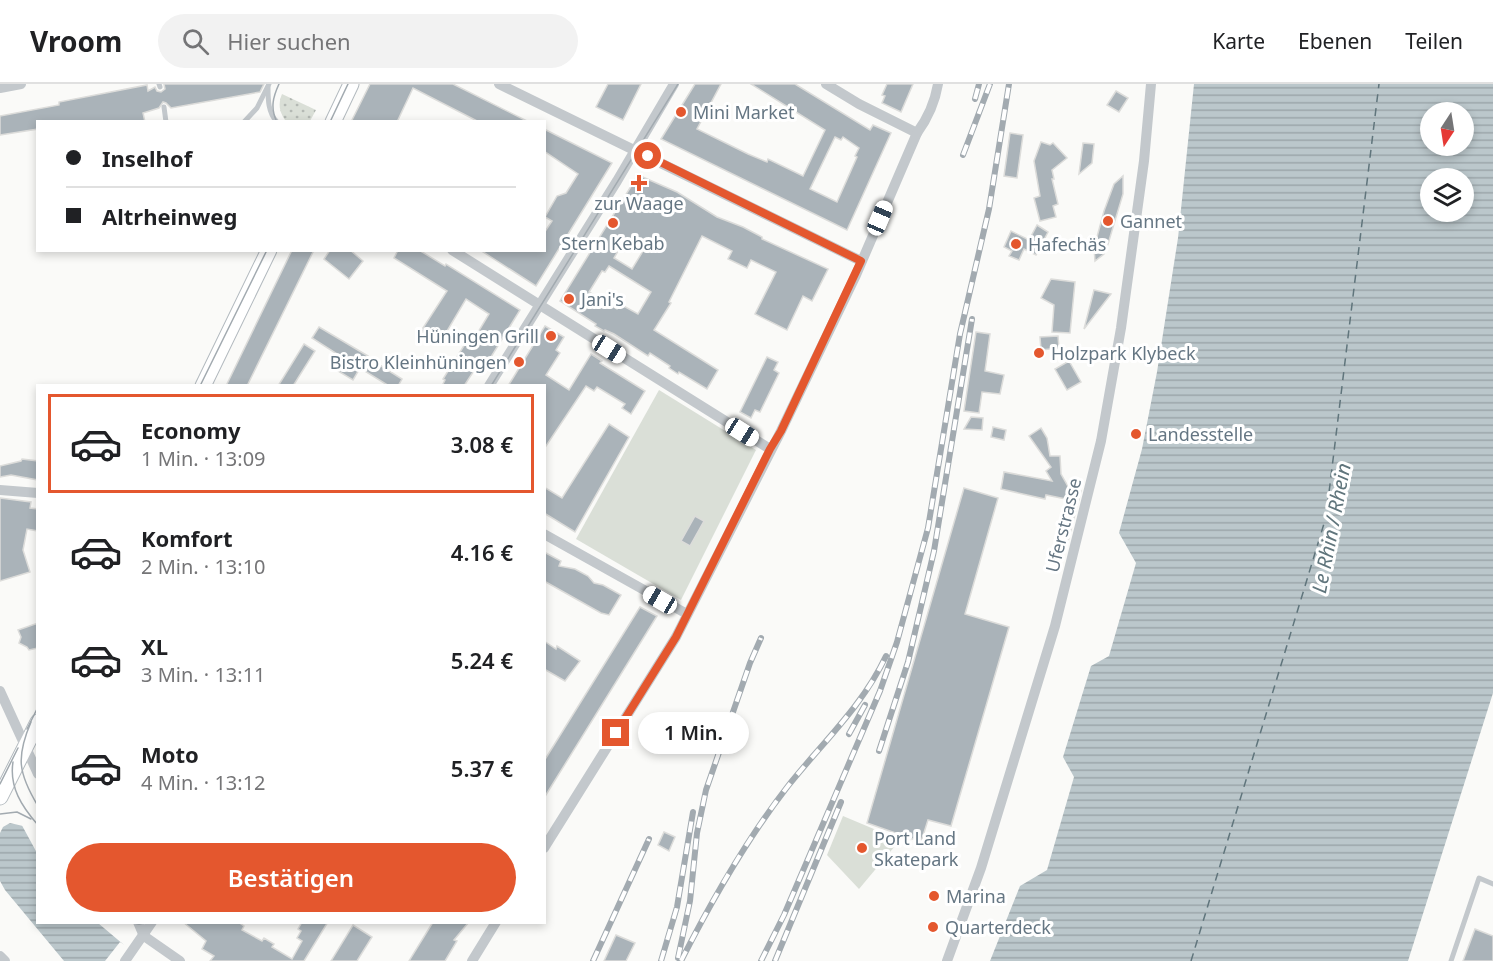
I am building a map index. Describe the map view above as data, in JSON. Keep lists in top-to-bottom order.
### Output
{
  "streets": {
    "street": ["Uferstrasse"]
  },
  "water": ["Le Rhin / Rhein"],
  "places": {
    "other": [
      "Mini Market",
      "Gannet",
      "Stern Kebab",
      "Hafechäs",
      "Jani's",
      "Hüningen Grill",
      "Holzpark Klybeck",
      "Bistro Kleinhüningen",
      "Landesstelle",
      "Port Land Skatepark",
      "Marina",
      "Quarterdeck"
    ],
    "health": ["zur Waage"]
  },
  "north": "bottom",
  "page": {
    "header": "Vroom",
    "search": "Hier suchen",
    "nav": ["Karte", "Ebenen", "Teilen"],
    "banner": ["Inselhof", "Altrheinweg"],
    "list": [
      {
        "name": "Economy",
        "note": "1 Min. · 13:09",
        "value": "3.08 €"
      },
      {
        "name": "Komfort",
        "note": "2 Min. · 13:10",
        "value": "4.16 €"
      },
      {
        "name": "XL",
        "note": "3 Min. · 13:11",
        "value": "5.24 €"
      },
      {
        "name": "Moto",
        "note": "4 Min. · 13:12",
        "value": "5.37 €"
      }
    ],
    "bubble": "1 Min.",
    "buttons": "Bestätigen"
  }
}
